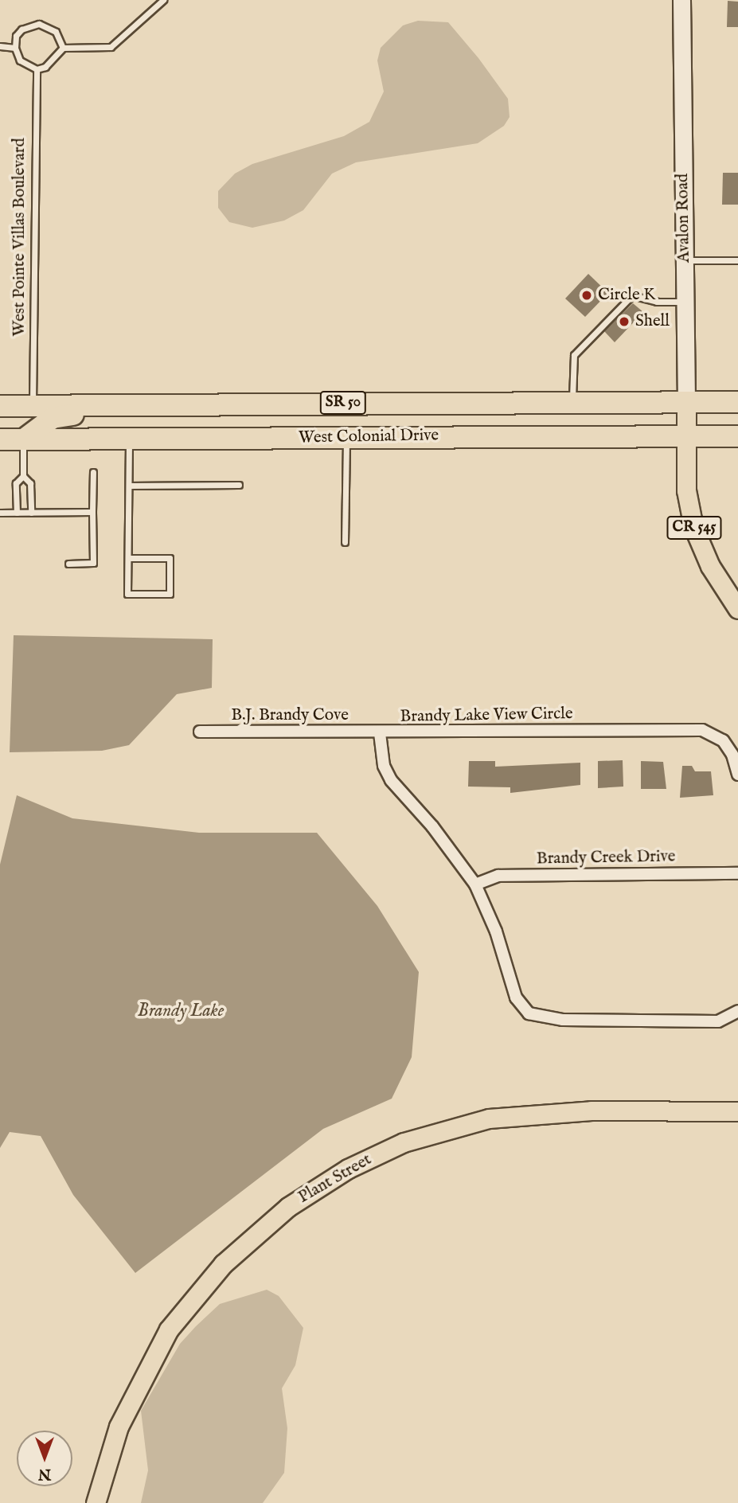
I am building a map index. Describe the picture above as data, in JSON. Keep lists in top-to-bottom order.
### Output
{
  "streets": {
    "highway": ["SR 50", "West Colonial Drive"],
    "main road": ["Avalon Road", "CR 545", "Plant Street"],
    "street": ["B.J. Brandy Cove", "Brandy Lake View Circle", "Brandy Creek Drive"],
    "lane": ["West Pointe Villas Boulevard"]
  },
  "crossings": [
    ["Avalon Road", "West Colonial Drive"],
    ["Avalon Road", "CR 545"],
    ["West Pointe Villas Boulevard", "West Colonial Drive"],
    ["West Colonial Drive", "CR 545"],
    ["B.J. Brandy Cove", "Brandy Lake View Circle"],
    ["Brandy Lake View Circle", "Brandy Creek Drive"]
  ],
  "water": ["Brandy Lake"],
  "places": ["Circle K", "Shell"],
  "north": "bottom"
}
